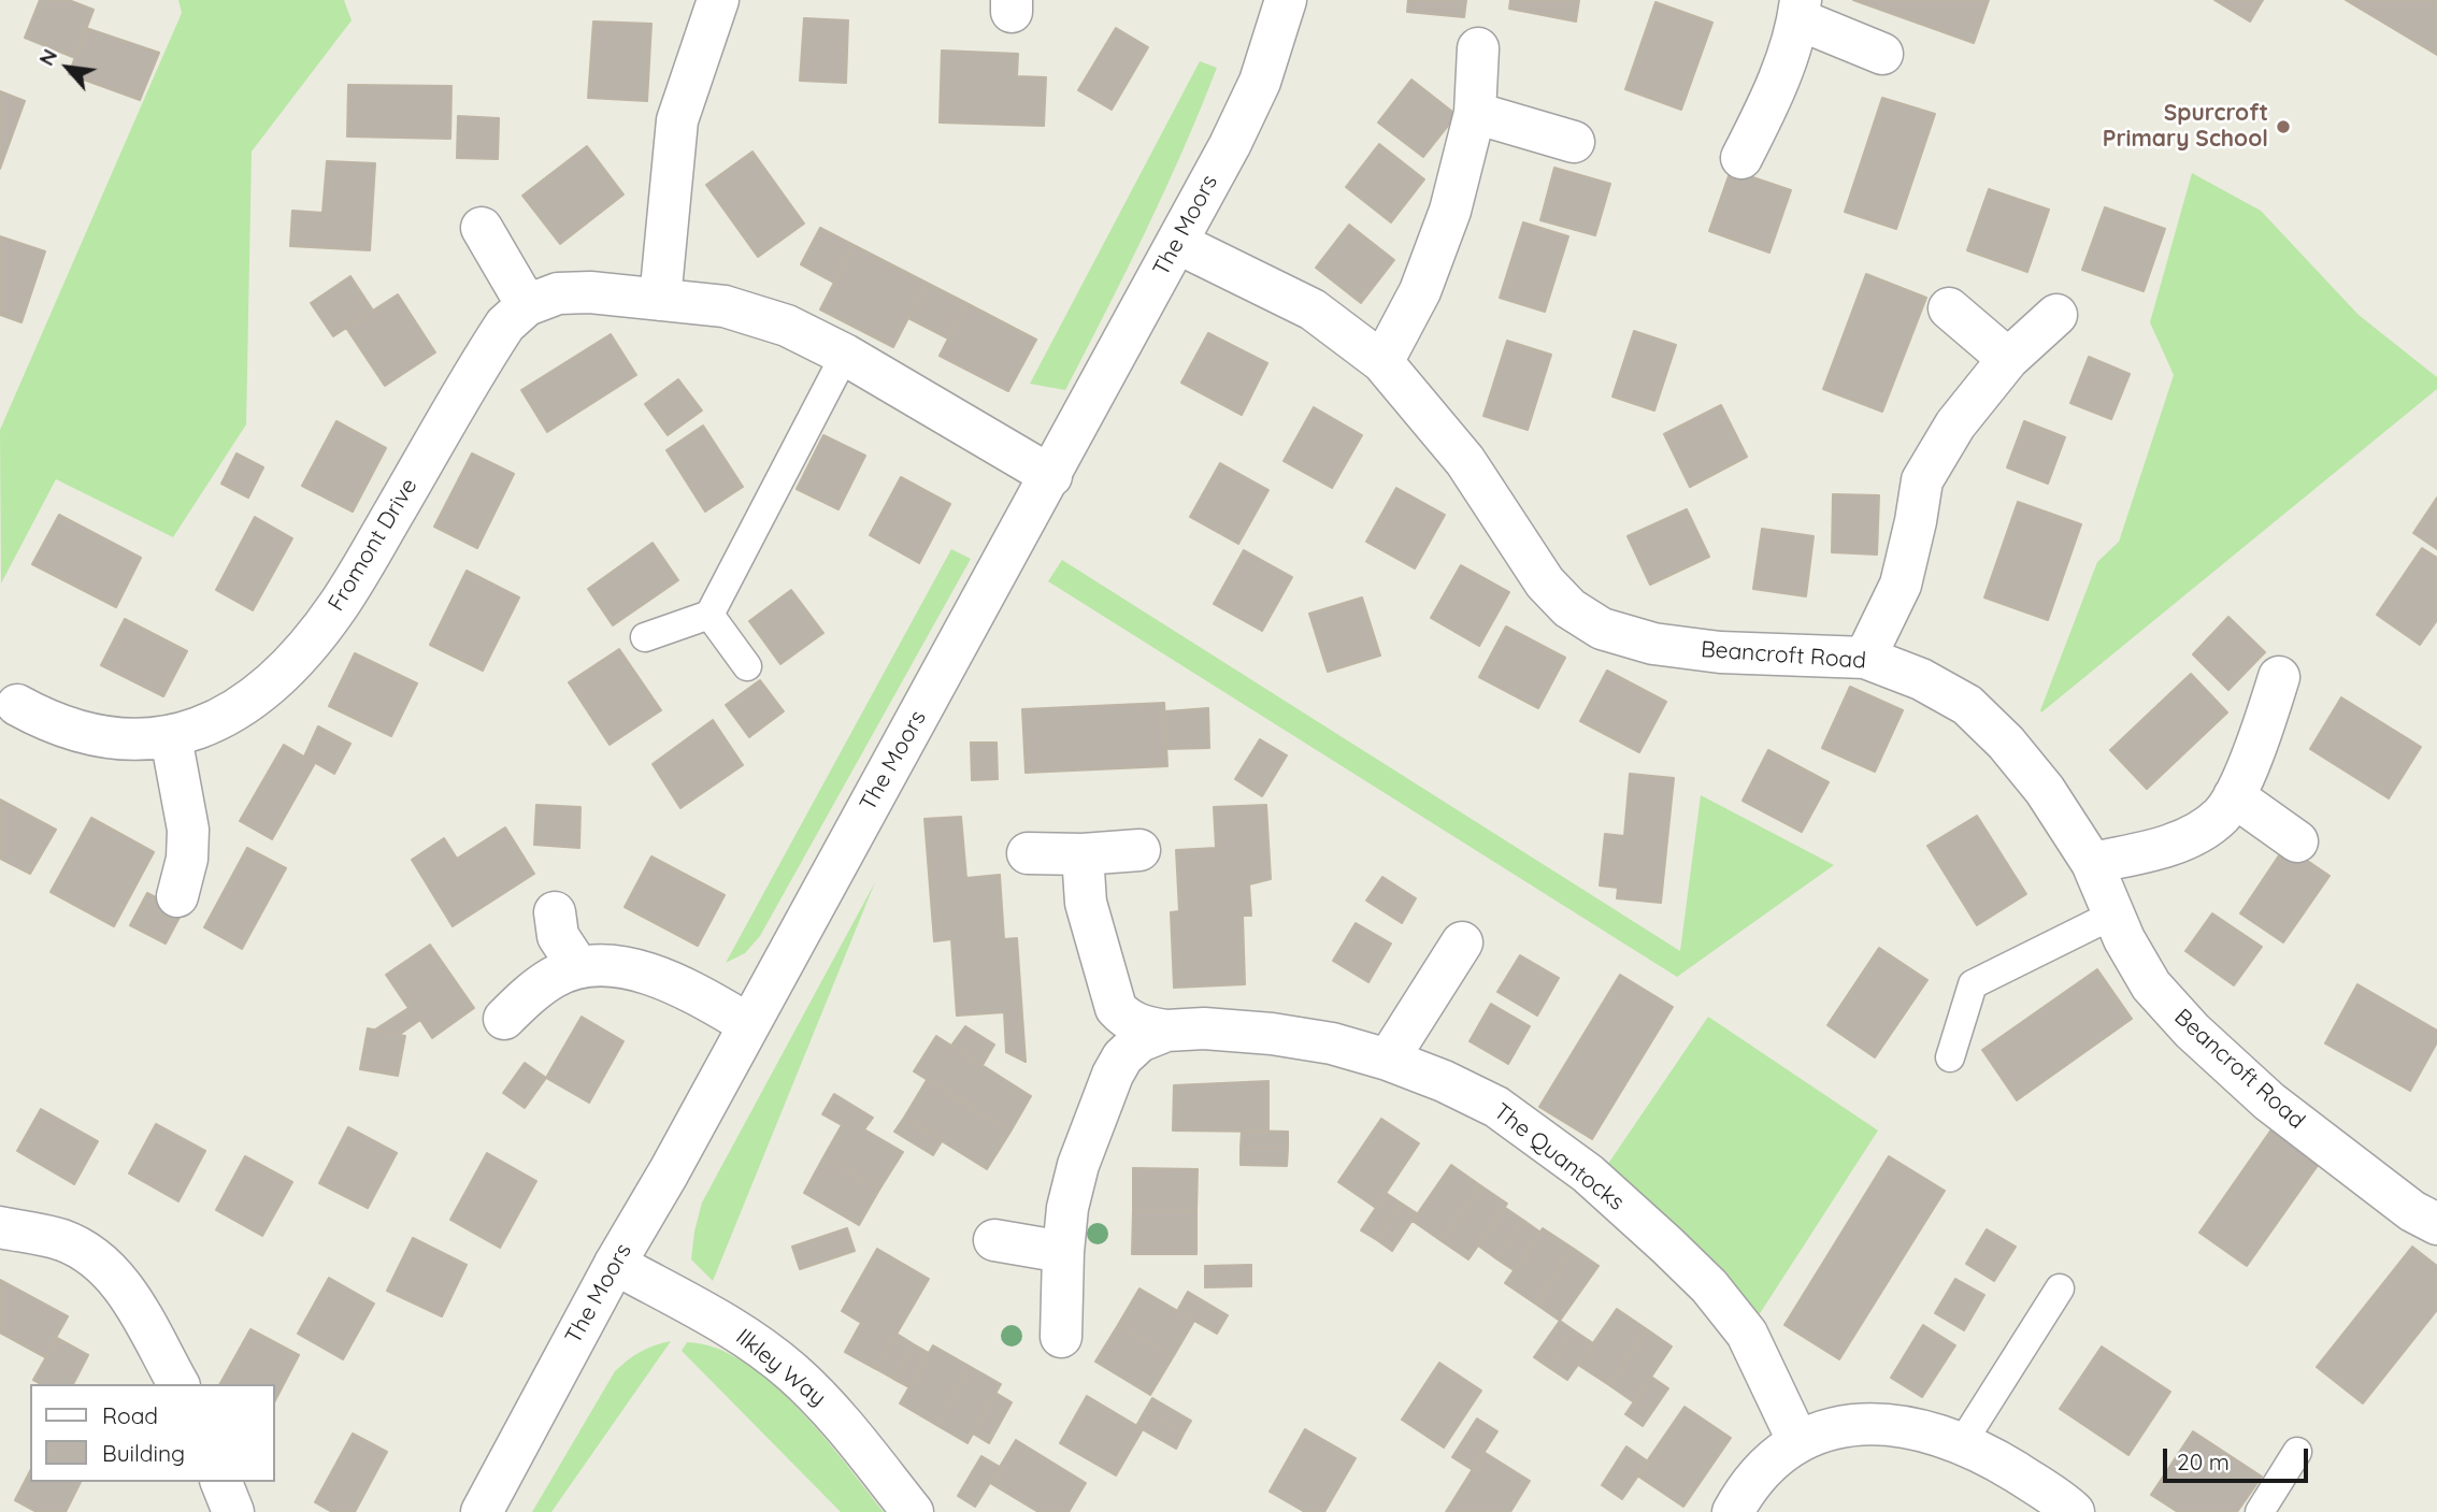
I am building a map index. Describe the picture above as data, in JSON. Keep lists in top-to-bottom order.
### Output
{
  "streets": {
    "street": [
      "The Moors",
      "Fromont Drive",
      "Beancroft Road",
      "The Quantocks",
      "Ilkley Way"
    ]
  },
  "crossings": [
    ["The Moors", "Fromont Drive"],
    ["The Moors", "Beancroft Road"],
    ["The Moors", "Ilkley Way"]
  ],
  "places": ["Spurcroft Primary School"],
  "legend": ["Road", "Building"],
  "scale_bar": "20 m",
  "north": "top left"
}
